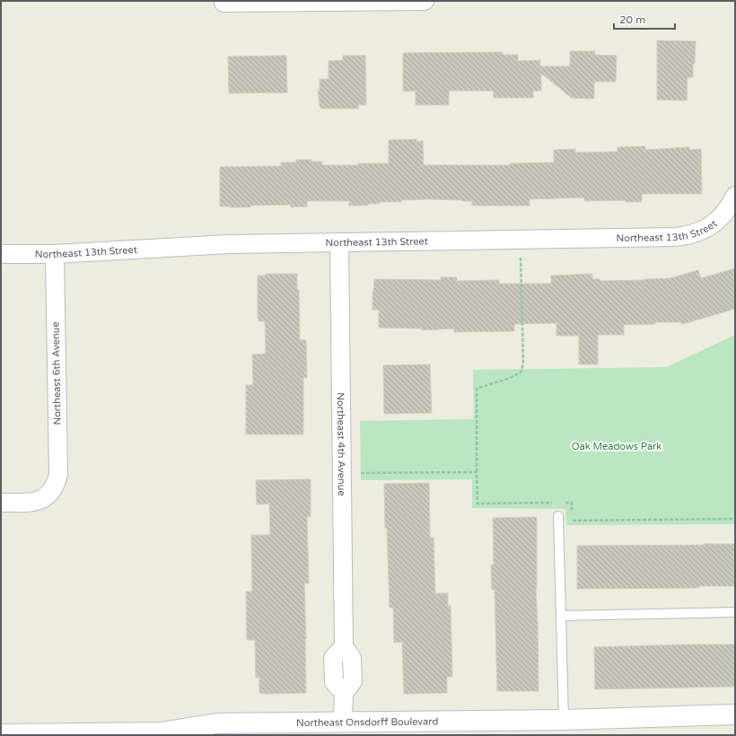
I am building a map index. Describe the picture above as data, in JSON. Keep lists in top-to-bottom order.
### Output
{
  "streets": {
    "street": [
      "Northeast 13th Street",
      "Northeast 6th Avenue",
      "Northeast 4th Avenue",
      "Northeast Onsdorff Boulevard"
    ]
  },
  "crossings": [
    ["Northeast 13th Street", "Northeast 6th Avenue"],
    ["Northeast 13th Street", "Northeast 4th Avenue"],
    ["Northeast 4th Avenue", "Northeast Onsdorff Boulevard"]
  ],
  "parks": ["Oak Meadows Park"],
  "scale_bar": "20 m"
}
